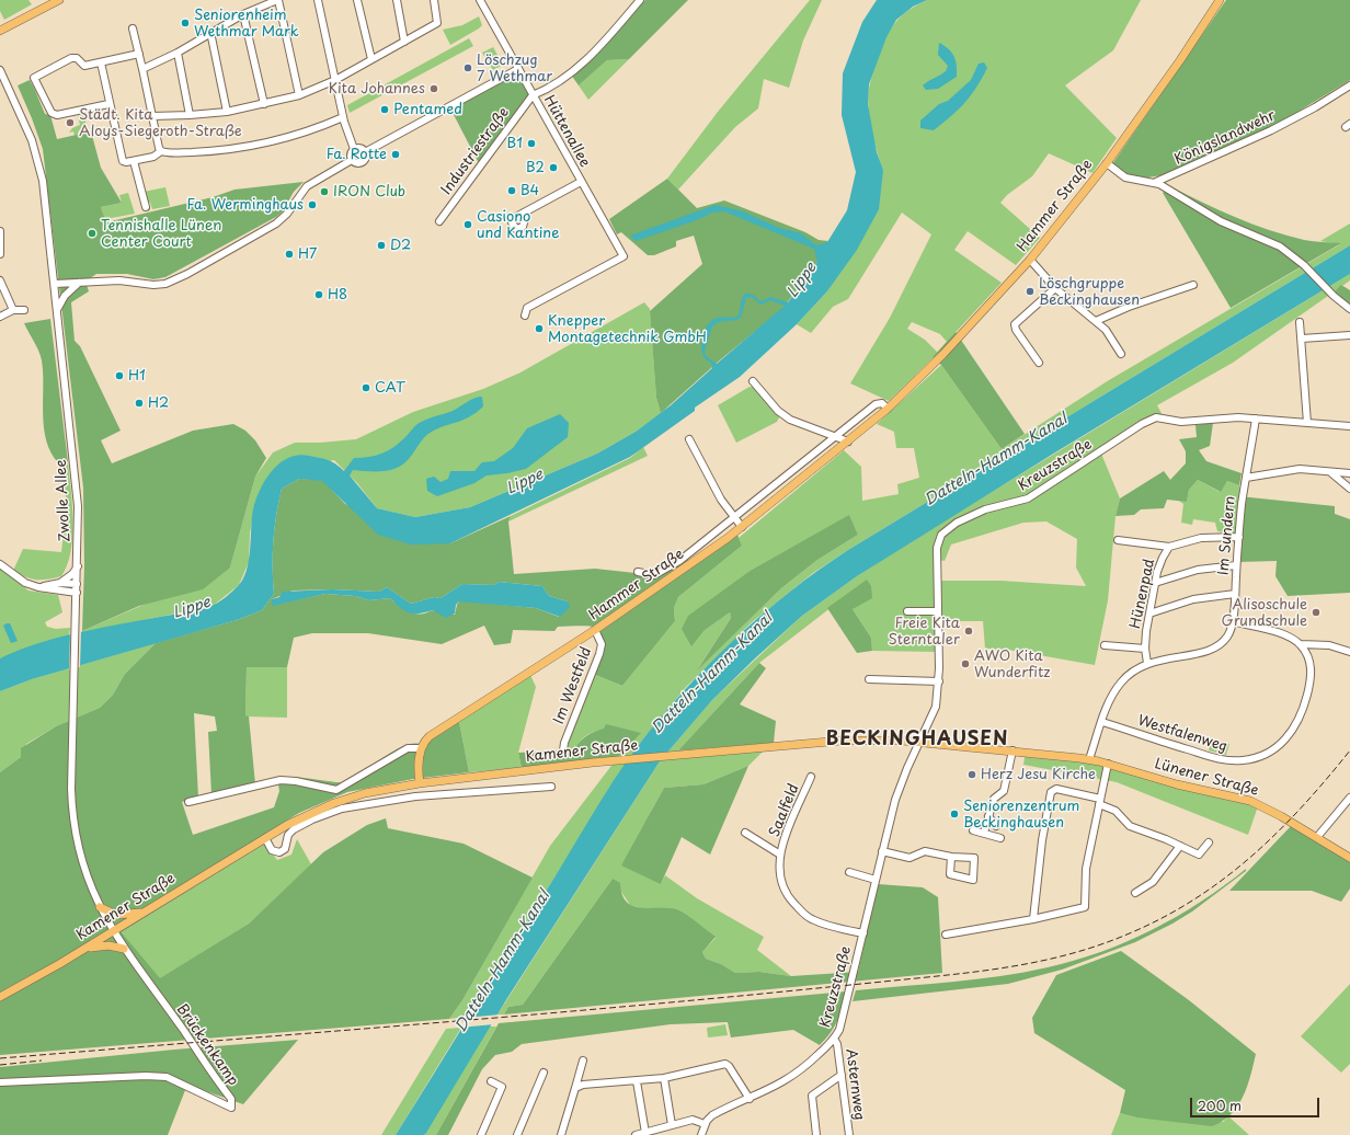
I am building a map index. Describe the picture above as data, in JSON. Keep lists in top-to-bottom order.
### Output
{
  "streets": {
    "main road": ["Hammer Straße", "Kamener Straße", "Lünener Straße"],
    "street": [
      "Hüttenallee",
      "Königslandwehr",
      "Industriestraße",
      "Kreuzstraße",
      "Zwolle Allee",
      "Im Sundern",
      "Hünenpad",
      "Im Westfeld",
      "Westfalenweg",
      "Saalfeld",
      "Brückenkamp",
      "Asternweg"
    ]
  },
  "crossings": [
    ["Hüttenallee", "Industriestraße"],
    ["Königslandwehr", "Hammer Straße"],
    ["Hammer Straße", "Im Westfeld"],
    ["Kreuzstraße", "Im Sundern"],
    ["Kreuzstraße", "Kamener Straße"],
    ["Kreuzstraße", "Saalfeld"],
    ["Kreuzstraße", "Asternweg"],
    ["Zwolle Allee", "Kamener Straße"],
    ["Zwolle Allee", "Brückenkamp"],
    ["Im Sundern", "Hünenpad"],
    ["Im Sundern", "Westfalenweg"],
    ["Im Sundern", "Lünener Straße"],
    ["Kamener Straße", "Lünener Straße"],
    ["Kamener Straße", "Brückenkamp"]
  ],
  "districts": ["BECKINGHAUSEN"],
  "water": ["Lippe", "Datteln-Hamm-Kanal"],
  "places": [
    "Seniorenheim Wethmar Mark",
    "Löschzug 7 Wethmar",
    "Kita Johannes",
    "Pentamed",
    "Städt. Kita Aloys-Siegeroth-Straße",
    "B1",
    "Fa. Rotte",
    "B2",
    "B4",
    "IRON Club",
    "Fa. Werminghaus",
    "Casiono und Kantine",
    "Tennishalle Lünen Center Court",
    "D2",
    "H7",
    "Löschgruppe Beckinghausen",
    "H8",
    "Knepper Montagetechnik GmbH",
    "H1",
    "CAT",
    "H2",
    "Alisoschule Grundschule",
    "Freie Kita Sterntaler",
    "AWO Kita Wunderfitz",
    "Herz Jesu Kirche",
    "Seniorenzentrum Beckinghausen"
  ],
  "scale_bar": "200 m"
}
